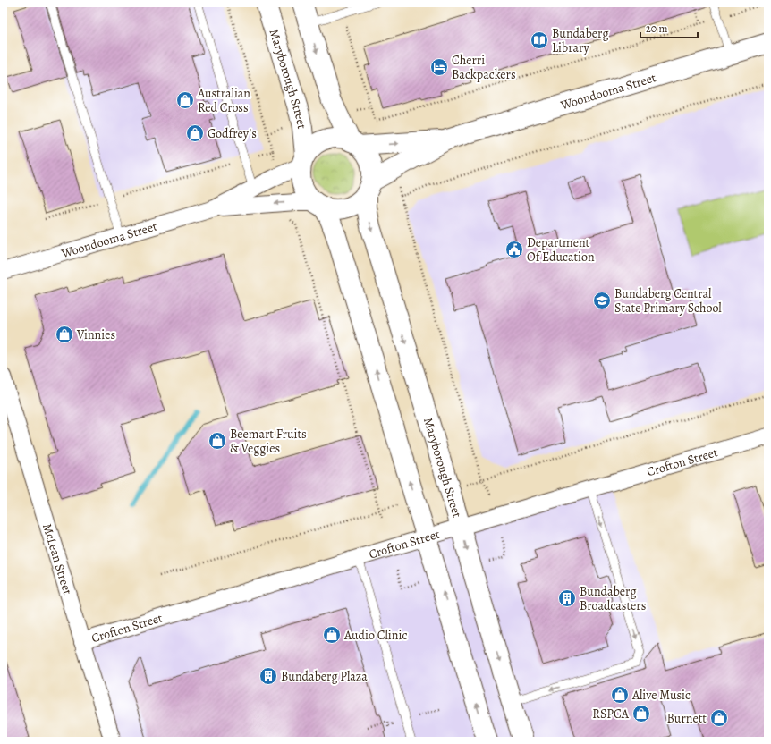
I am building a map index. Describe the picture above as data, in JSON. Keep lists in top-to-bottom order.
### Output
{
  "streets": {
    "street": [
      "Maryborough Street",
      "Woondooma Street",
      "Crofton Street",
      "McLean Street"
    ]
  },
  "crossings": [
    ["Maryborough Street", "Woondooma Street"],
    ["Maryborough Street", "Crofton Street"],
    ["Crofton Street", "McLean Street"]
  ],
  "places": {
    "library": ["Bundaberg Library"],
    "hotel": ["Cherri Backpackers"],
    "shop": [
      "Australian Red Cross",
      "Godfrey's",
      "Vinnies",
      "Beemart Fruits & Veggies",
      "Audio Clinic",
      "Alive Music",
      "RSPCA",
      "Burnett"
    ],
    "public building": ["Department Of Education"],
    "school or university": ["Bundaberg Central State Primary School"],
    "building": ["Bundaberg Broadcasters", "Bundaberg Plaza"]
  },
  "scale_bar": "20 m"
}
